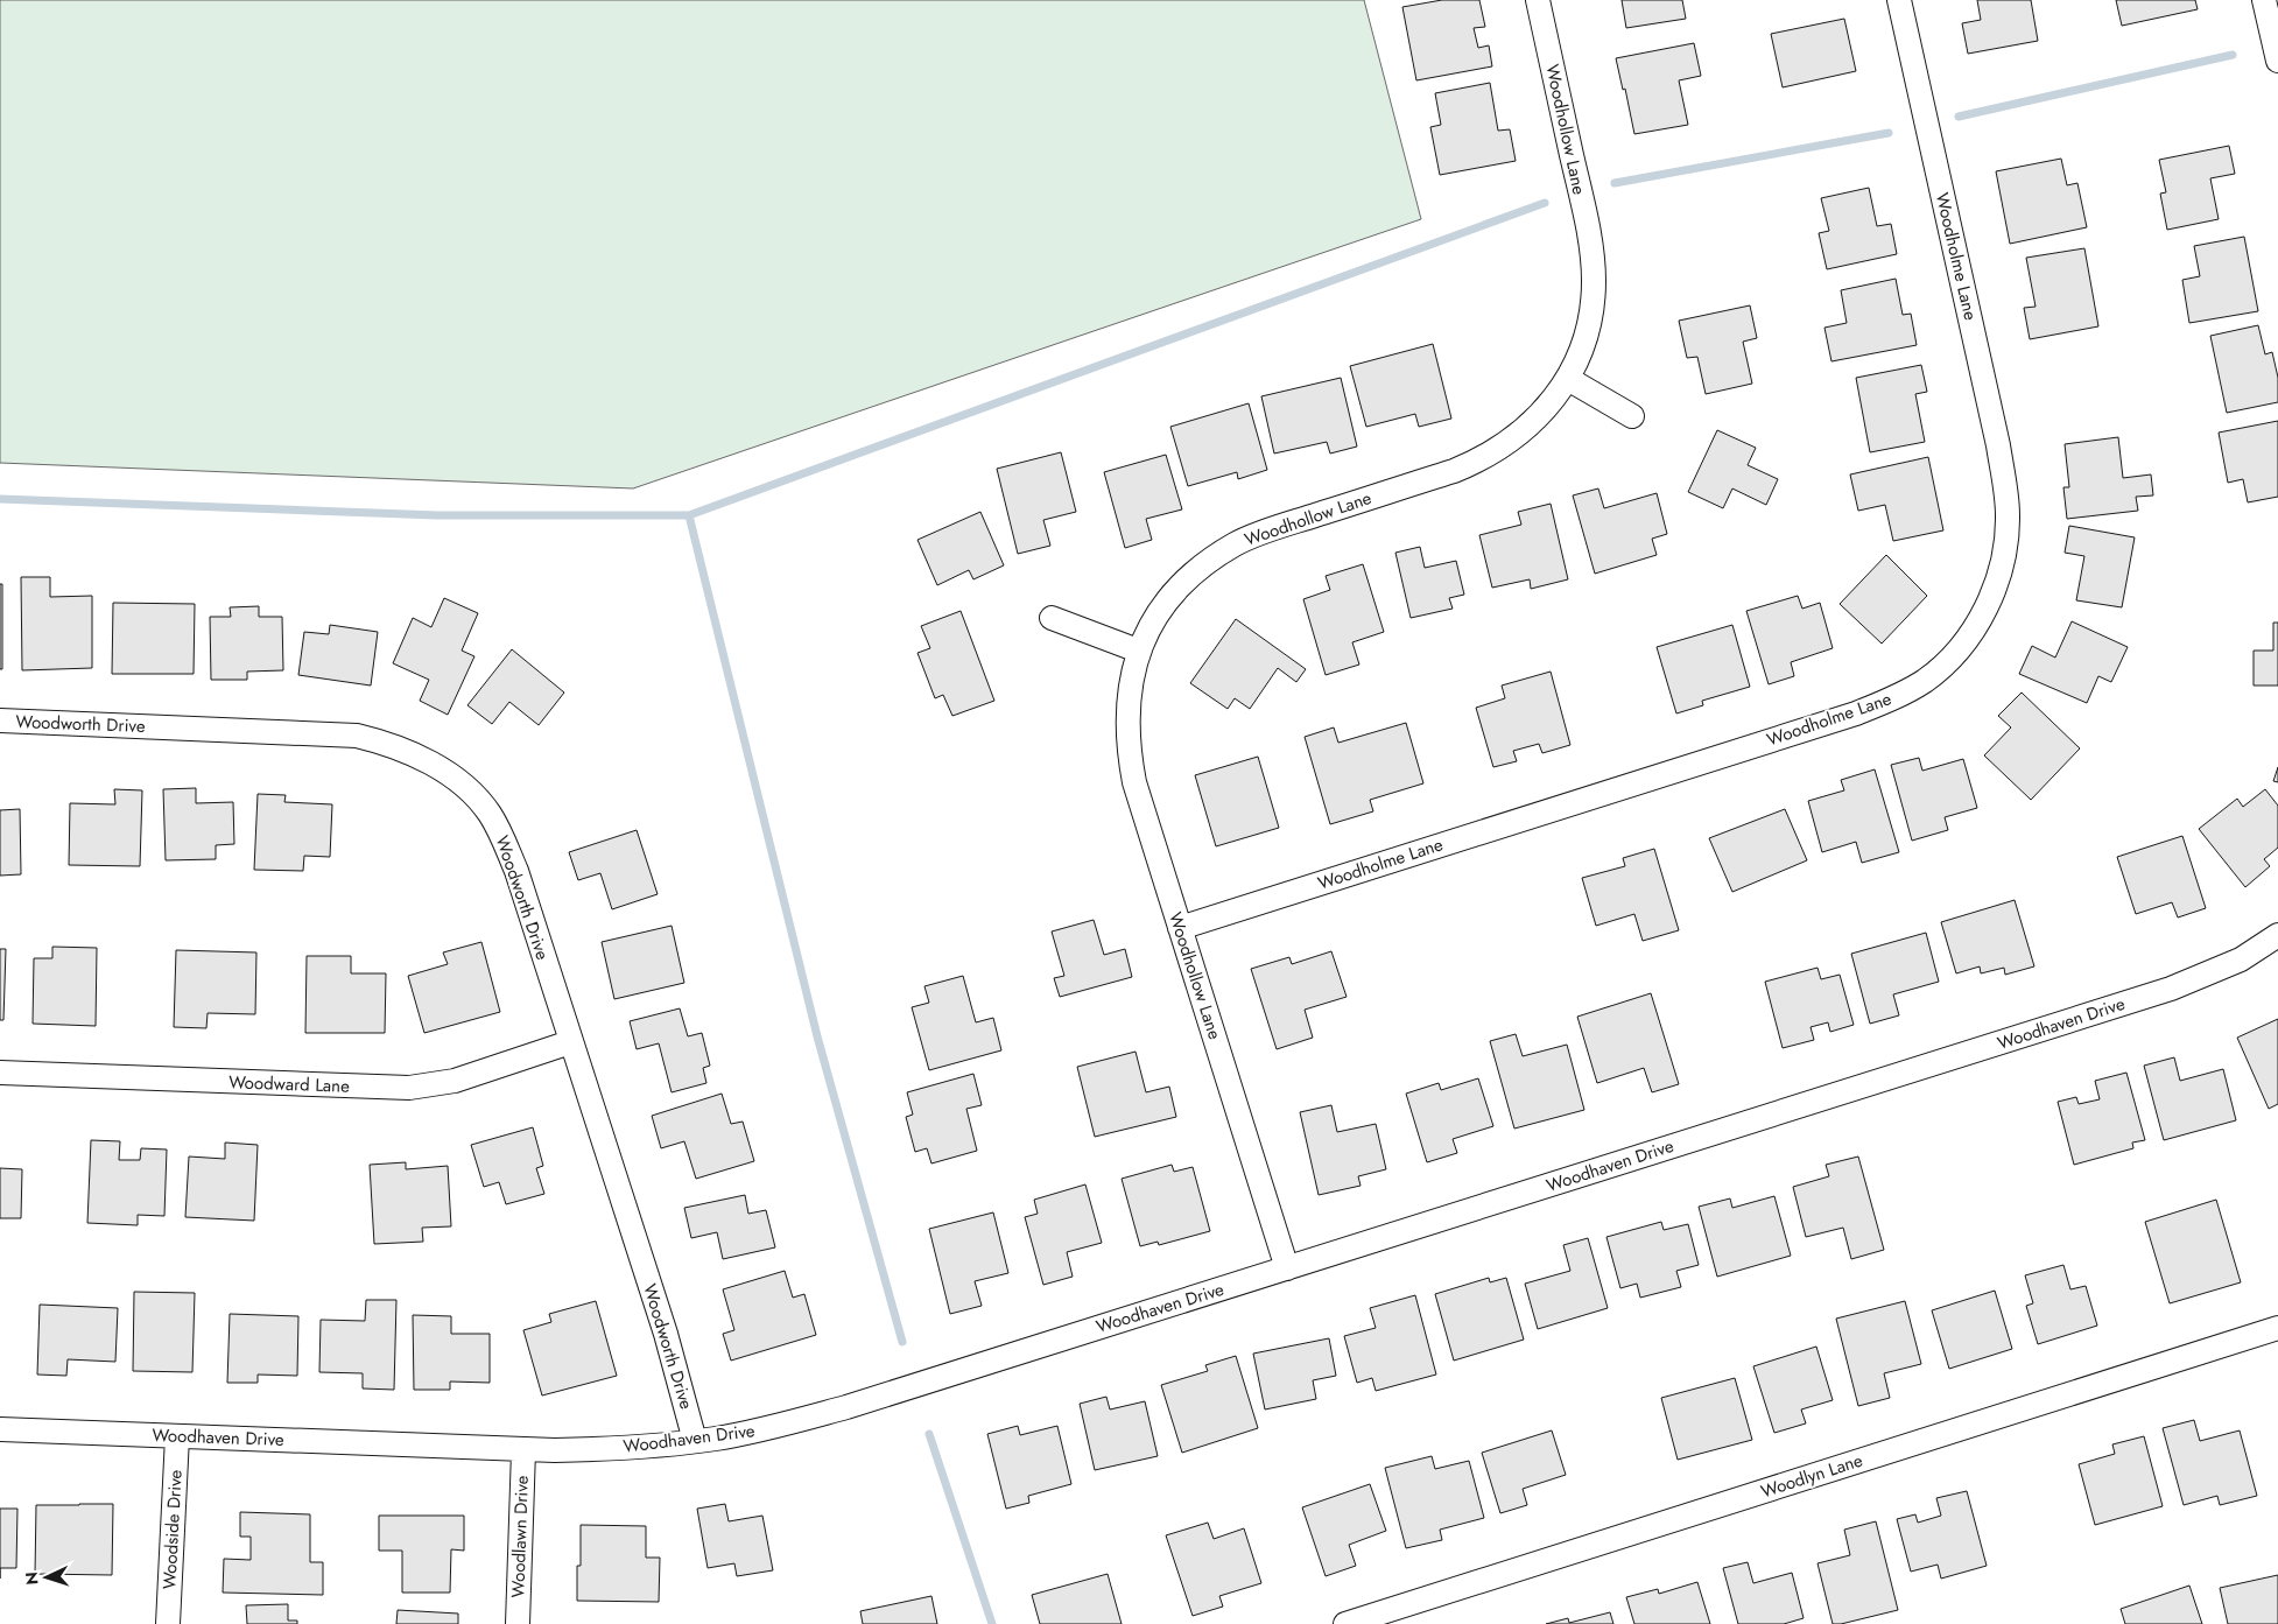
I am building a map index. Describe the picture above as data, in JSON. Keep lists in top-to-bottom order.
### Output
{
  "streets": {
    "street": [
      "Woodhollow Lane",
      "Woodholme Lane",
      "Woodworth Drive",
      "Woodhaven Drive",
      "Woodward Lane",
      "Woodlyn Lane",
      "Woodside Drive",
      "Woodlawn Drive"
    ]
  },
  "crossings": [
    ["Woodhollow Lane", "Woodholme Lane"],
    ["Woodhollow Lane", "Woodhaven Drive"],
    ["Woodworth Drive", "Woodhaven Drive"],
    ["Woodworth Drive", "Woodward Lane"],
    ["Woodhaven Drive", "Woodside Drive"],
    ["Woodhaven Drive", "Woodlawn Drive"]
  ],
  "north": "left"
}
